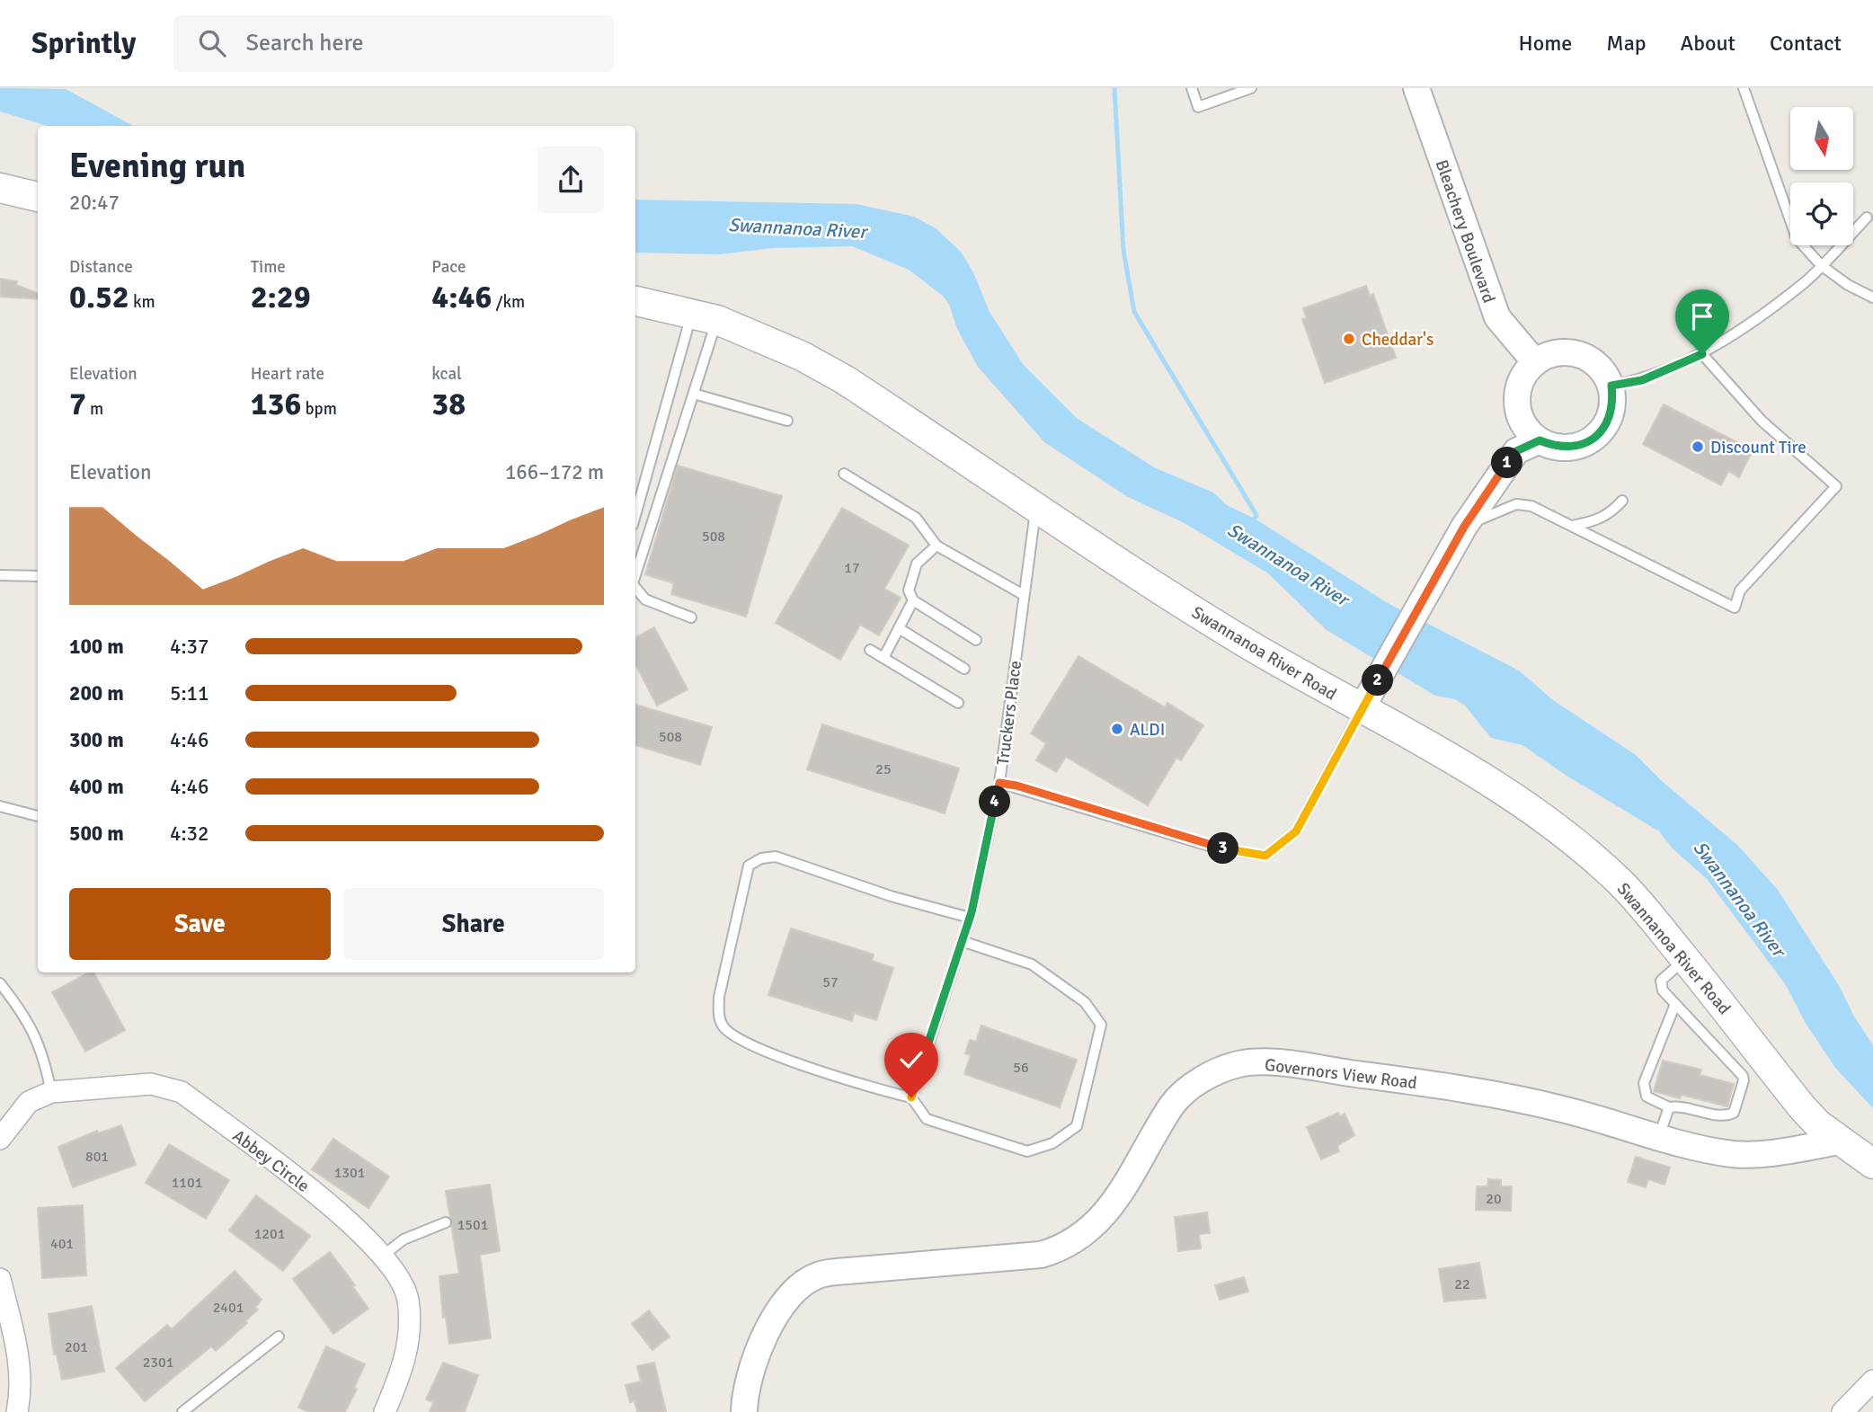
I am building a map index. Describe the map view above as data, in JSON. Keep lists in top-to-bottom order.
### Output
{
  "streets": {
    "main road": ["Swannanoa River Road"],
    "street": ["Bleachery Boulevard", "Governors View Road", "Abbey Circle"],
    "lane": ["Truckers Place"]
  },
  "crossings": [
    ["Swannanoa River Road", "Truckers Place"],
    ["Swannanoa River Road", "Governors View Road"]
  ],
  "water": ["Swannanoa River"],
  "places": ["Cheddar's", "Discount Tire", "ALDI"],
  "house_numbers": [
    "508",
    "17",
    "508",
    "25",
    "57",
    "56",
    "801",
    "1301",
    "1101",
    "20",
    "1501",
    "1201",
    "401",
    "22",
    "2401",
    "201",
    "2301"
  ],
  "north": "bottom",
  "page": {
    "header": "Sprintly",
    "search": "Search here",
    "nav": [
      "Home",
      "Map",
      "About",
      "Contact"
    ],
    "heading": ["Evening run", "20:47"],
    "stats": [
      ["Distance", "0.52 km"],
      ["Time", "2:29"],
      ["Pace", "4:46 /km"],
      ["Elevation", "7 m"],
      ["Heart rate", "136 bpm"],
      ["kcal", "38"]
    ],
    "pins": [
      "1",
      "2",
      "4",
      "3"
    ],
    "chart": ["Elevation", "166–172 m"],
    "list": [
      {
        "name": "100 m",
        "note": "4:37"
      },
      {
        "name": "200 m",
        "note": "5:11"
      },
      {
        "name": "300 m",
        "note": "4:46"
      },
      {
        "name": "400 m",
        "note": "4:46"
      },
      {
        "name": "500 m",
        "note": "4:32"
      }
    ],
    "buttons": ["Save", "Share"]
  }
}
